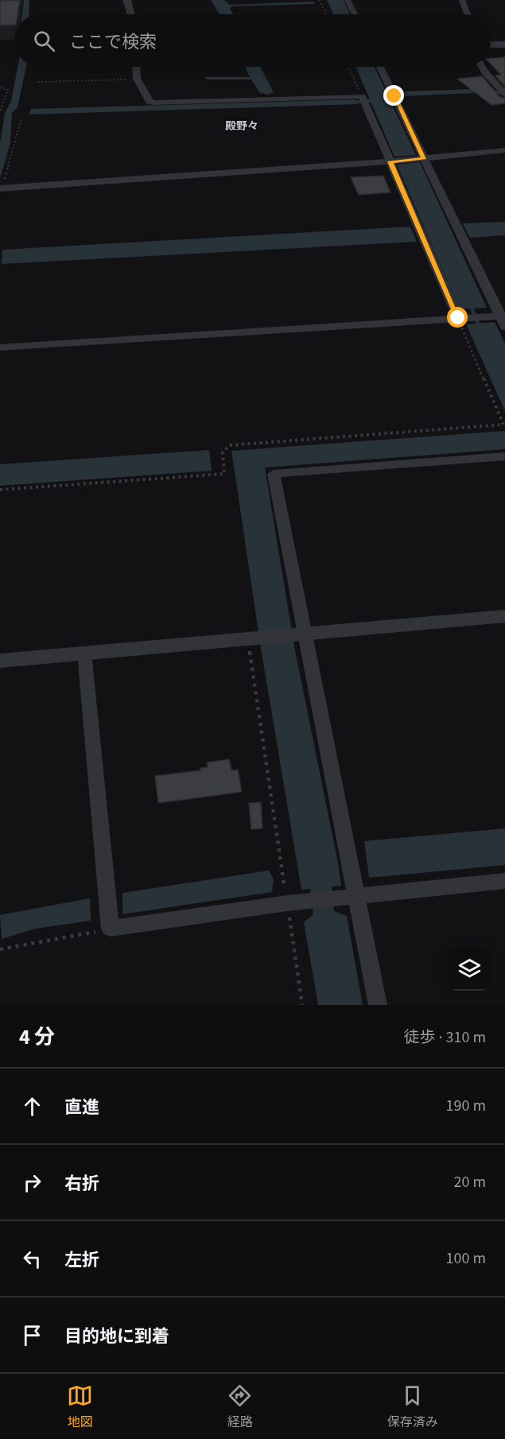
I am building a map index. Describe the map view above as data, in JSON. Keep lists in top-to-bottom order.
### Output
{
  "districts": ["殿野々"],
  "page": {
    "search": "ここで検索",
    "heading": ["4 分", "徒歩 · 310 m"],
    "list": [
      ["直進", "190 m"],
      ["右折", "20 m"],
      ["左折", "100 m"],
      "目的地に到着"
    ],
    "nav": ["地図", "経路", "保存済み"]
  }
}
